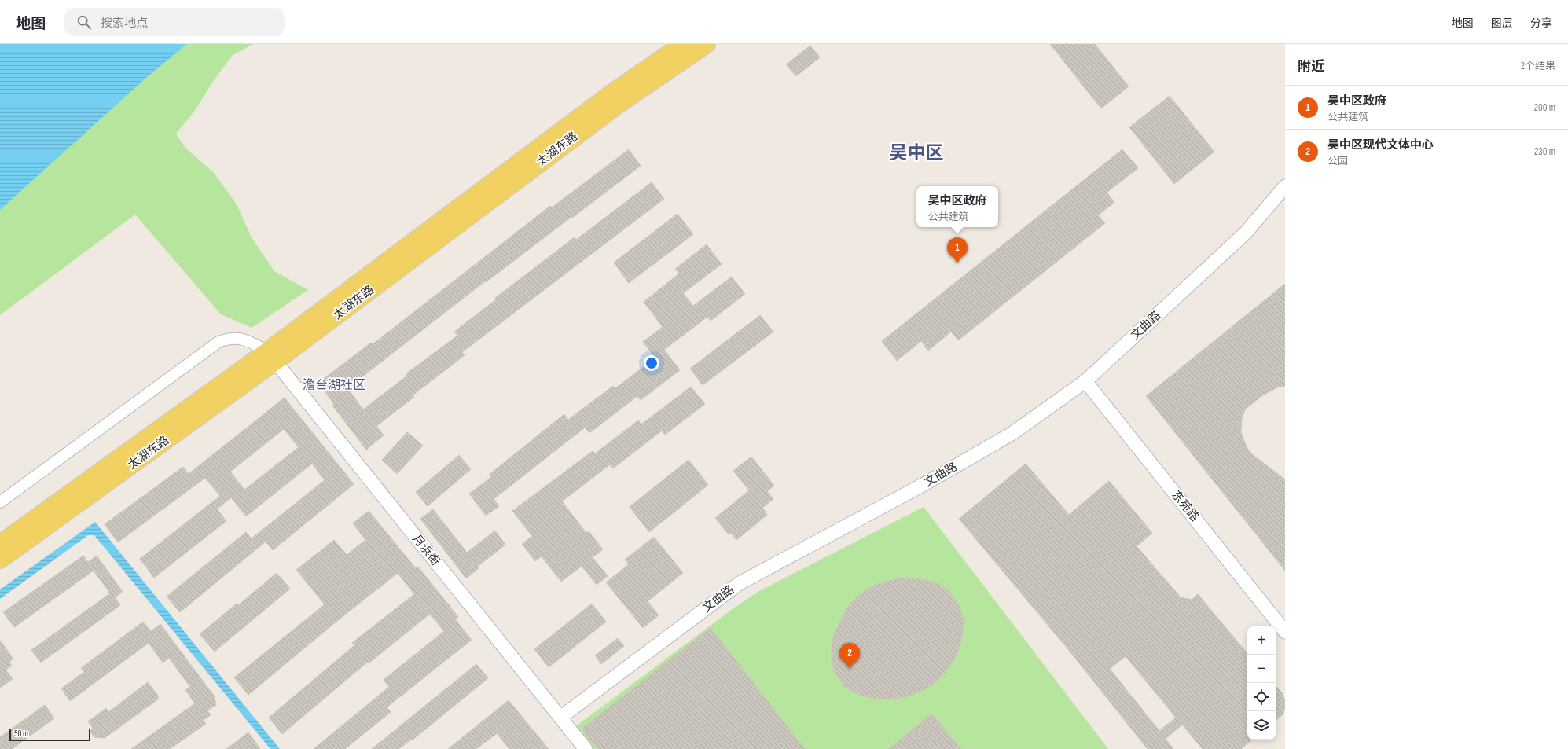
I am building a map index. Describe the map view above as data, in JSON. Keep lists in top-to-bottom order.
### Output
{
  "streets": {
    "main road": ["太湖东路"],
    "street": ["文曲路", "东苑路", "月浜街"]
  },
  "crossings": [
    ["太湖东路", "月浜街"],
    ["文曲路", "东苑路"],
    ["文曲路", "月浜街"]
  ],
  "districts": ["吴中区", "澹台湖社区"],
  "scale_bar": "50 m",
  "page": {
    "header": "地图",
    "search": "搜索地点",
    "nav": ["地图", "图层", "分享"],
    "heading": ["附近", "2个结果"],
    "list": [
      {
        "mark": "1",
        "name": "吴中区政府",
        "note": "公共建筑",
        "value": "200 m"
      },
      {
        "mark": "2",
        "name": "吴中区现代文体中心",
        "note": "公园",
        "value": "230 m"
      }
    ],
    "popup": ["吴中区政府", "公共建筑"],
    "pins": ["1", "2"],
    "map_buttons": ["+", "−"],
    "scale": "50 m"
  }
}
